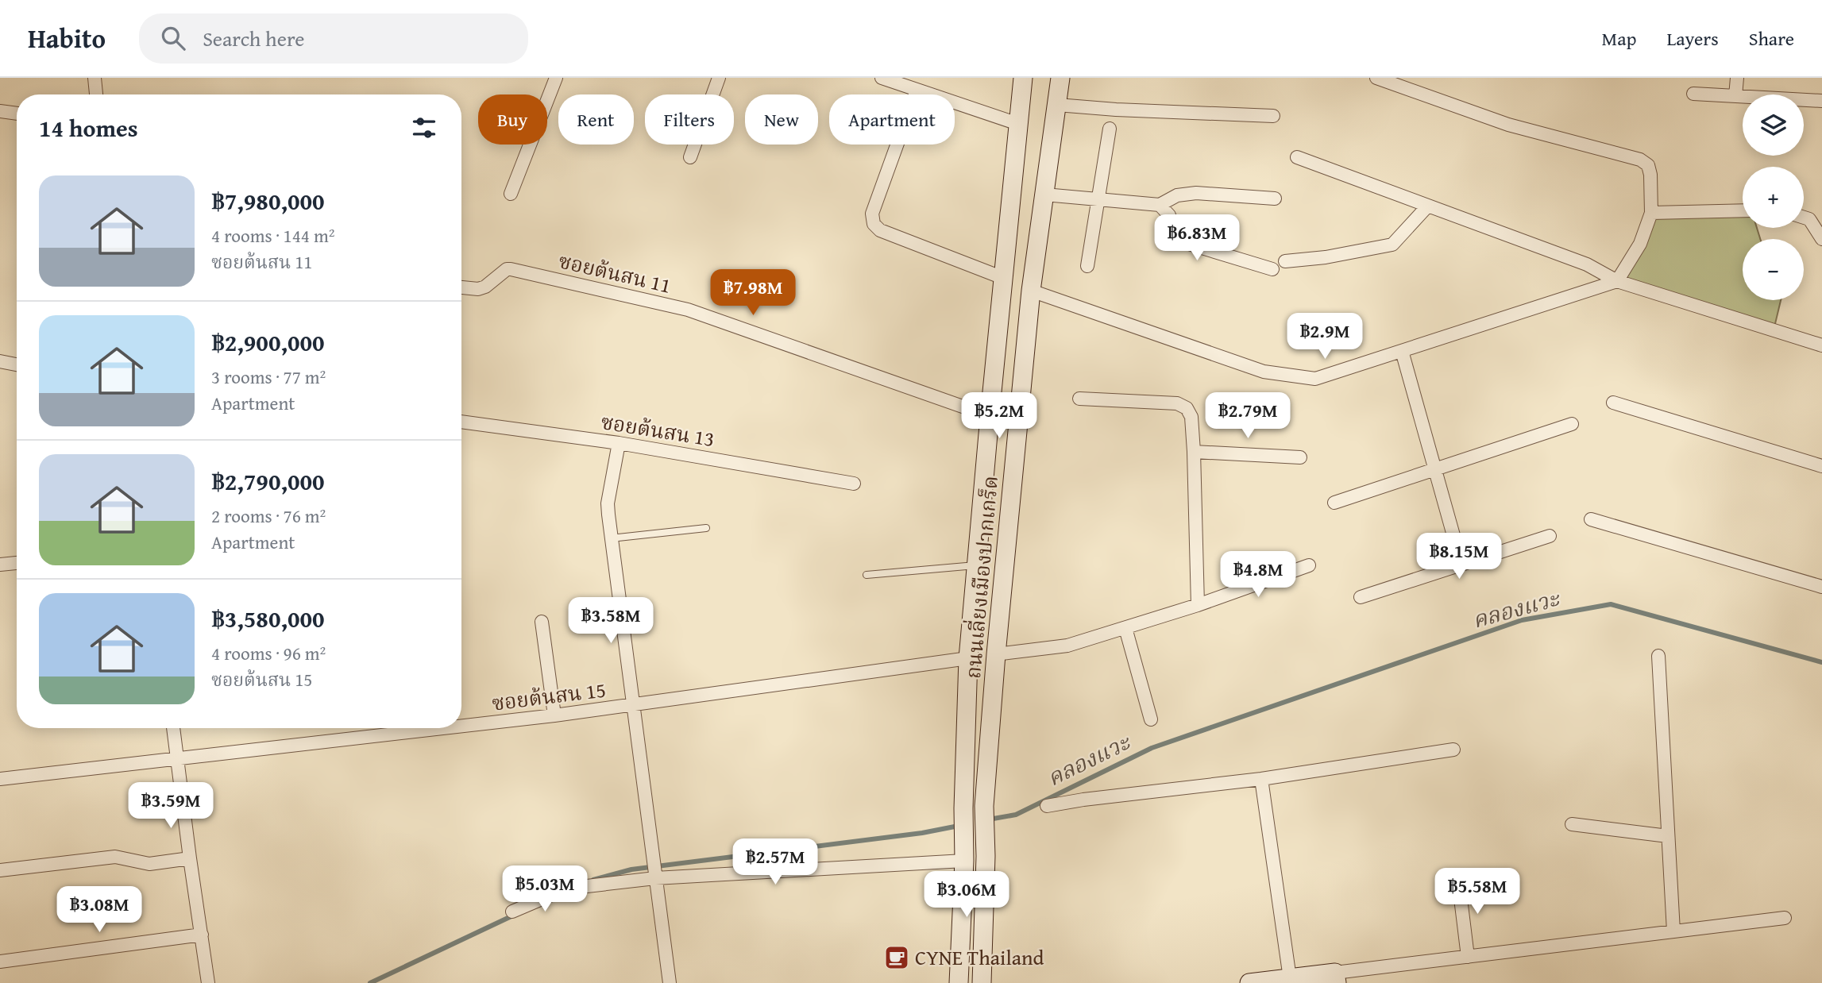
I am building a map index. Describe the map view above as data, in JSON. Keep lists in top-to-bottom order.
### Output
{
  "streets": {
    "main road": ["ถนนเลี่ยงเมืองปากเกร็ด"],
    "street": ["ซอยต้นสน 11", "ซอยต้นสน 13", "ซอยต้นสน 15"]
  },
  "crossings": [
    ["ซอยต้นสน 11", "ถนนเลี่ยงเมืองปากเกร็ด"],
    ["ถนนเลี่ยงเมืองปากเกร็ด", "ซอยต้นสน 15"]
  ],
  "water": ["คลองแวะ"],
  "places": {
    "cafe": ["CYNE Thailand"]
  },
  "page": {
    "header": "Habito",
    "search": "Search here",
    "nav": ["Map", "Layers", "Share"],
    "map_buttons": ["+", "−"],
    "chip": [
      "Buy",
      "Rent",
      "Filters",
      "New",
      "Apartment"
    ],
    "heading": "14 homes",
    "list": [
      {
        "name": "฿7,980,000",
        "note": "4 rooms · 144 m² · ซอยต้นสน 11"
      },
      {
        "name": "฿2,900,000",
        "note": "3 rooms · 77 m² · Apartment"
      },
      {
        "name": "฿2,790,000",
        "note": "2 rooms · 76 m² · Apartment"
      },
      {
        "name": "฿3,580,000",
        "note": "4 rooms · 96 m² · ซอยต้นสน 15"
      }
    ],
    "price": [
      "฿6.83M",
      "฿7.98M",
      "฿2.9M",
      "฿5.2M",
      "฿2.79M",
      "฿8.15M",
      "฿4.8M",
      "฿3.58M",
      "฿3.59M",
      "฿2.57M",
      "฿5.03M",
      "฿5.58M",
      "฿3.06M",
      "฿3.08M"
    ]
  }
}
